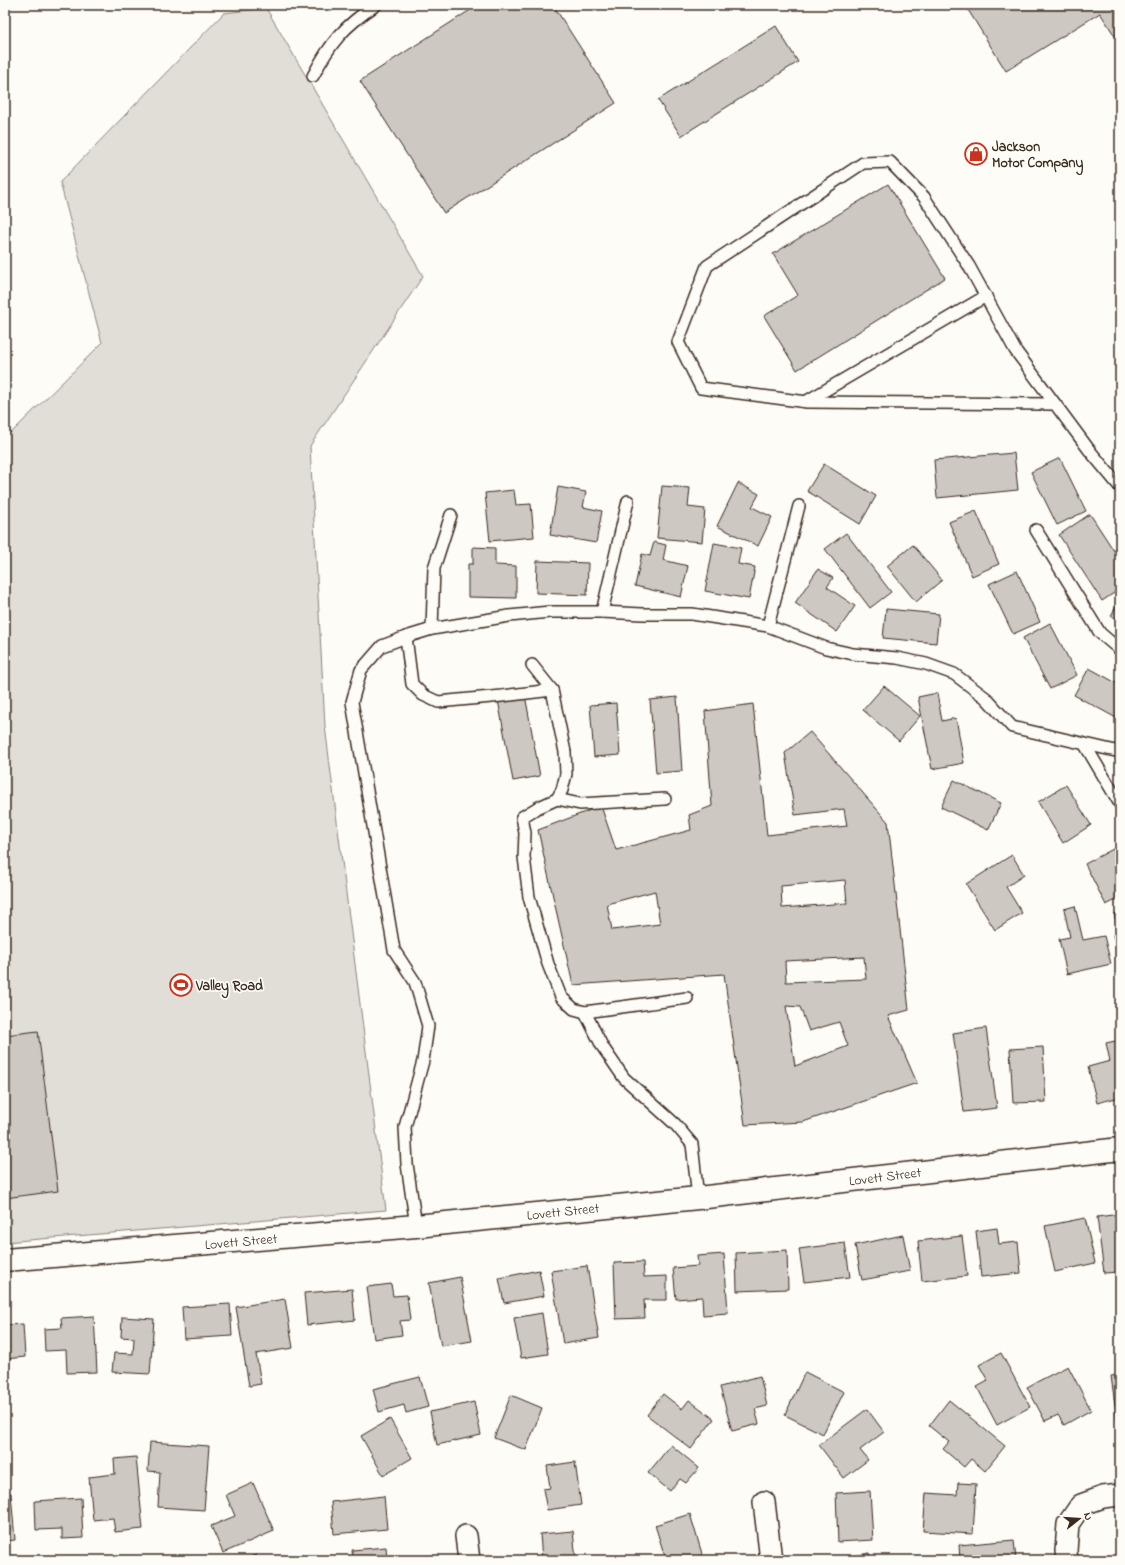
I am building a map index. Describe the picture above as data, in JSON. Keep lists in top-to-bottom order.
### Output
{
  "streets": {
    "street": ["Lovett Street"]
  },
  "places": {
    "shop": ["Jackson Motor Company"],
    "sports": ["Valley Road"]
  },
  "north": "right"
}
